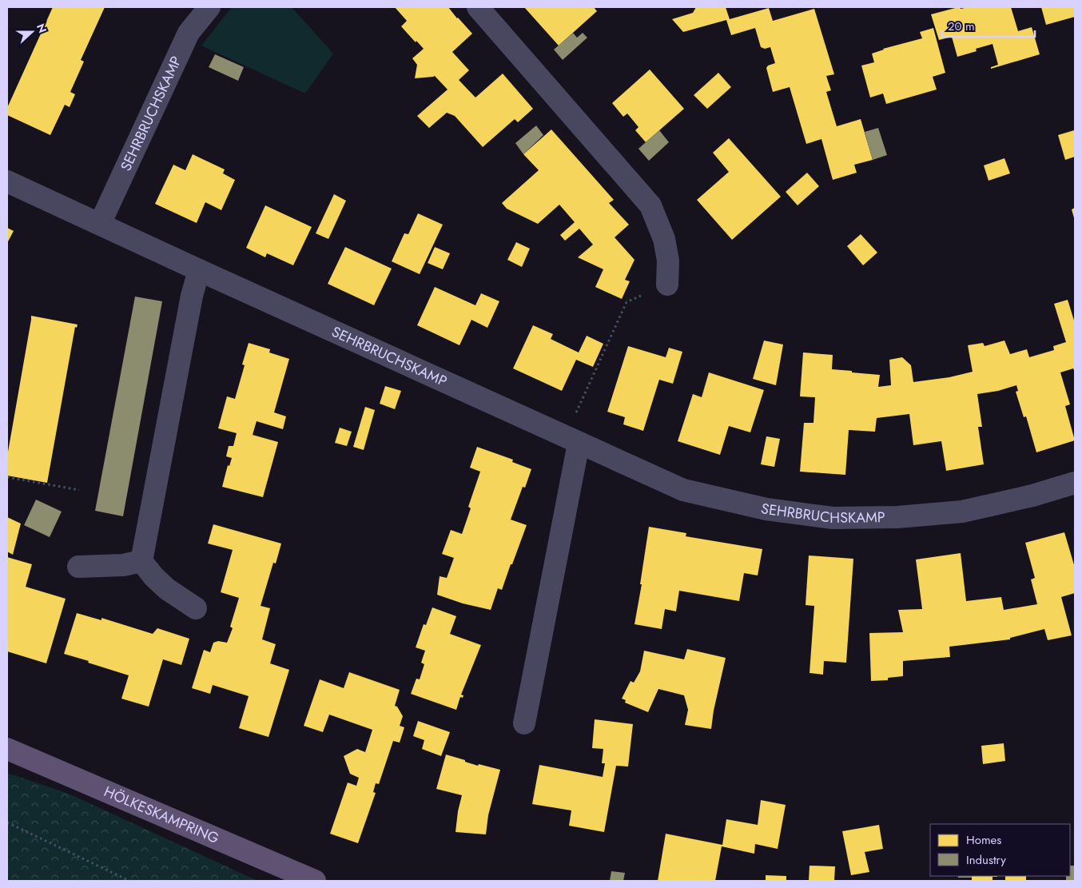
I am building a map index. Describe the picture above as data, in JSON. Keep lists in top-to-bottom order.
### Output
{
  "streets": {
    "main road": ["HÖLKESKAMPRING"],
    "street": ["SEHRBRUCHSKAMP"]
  },
  "legend": ["Homes", "Industry"],
  "scale_bar": "20 m",
  "north": "right"
}
